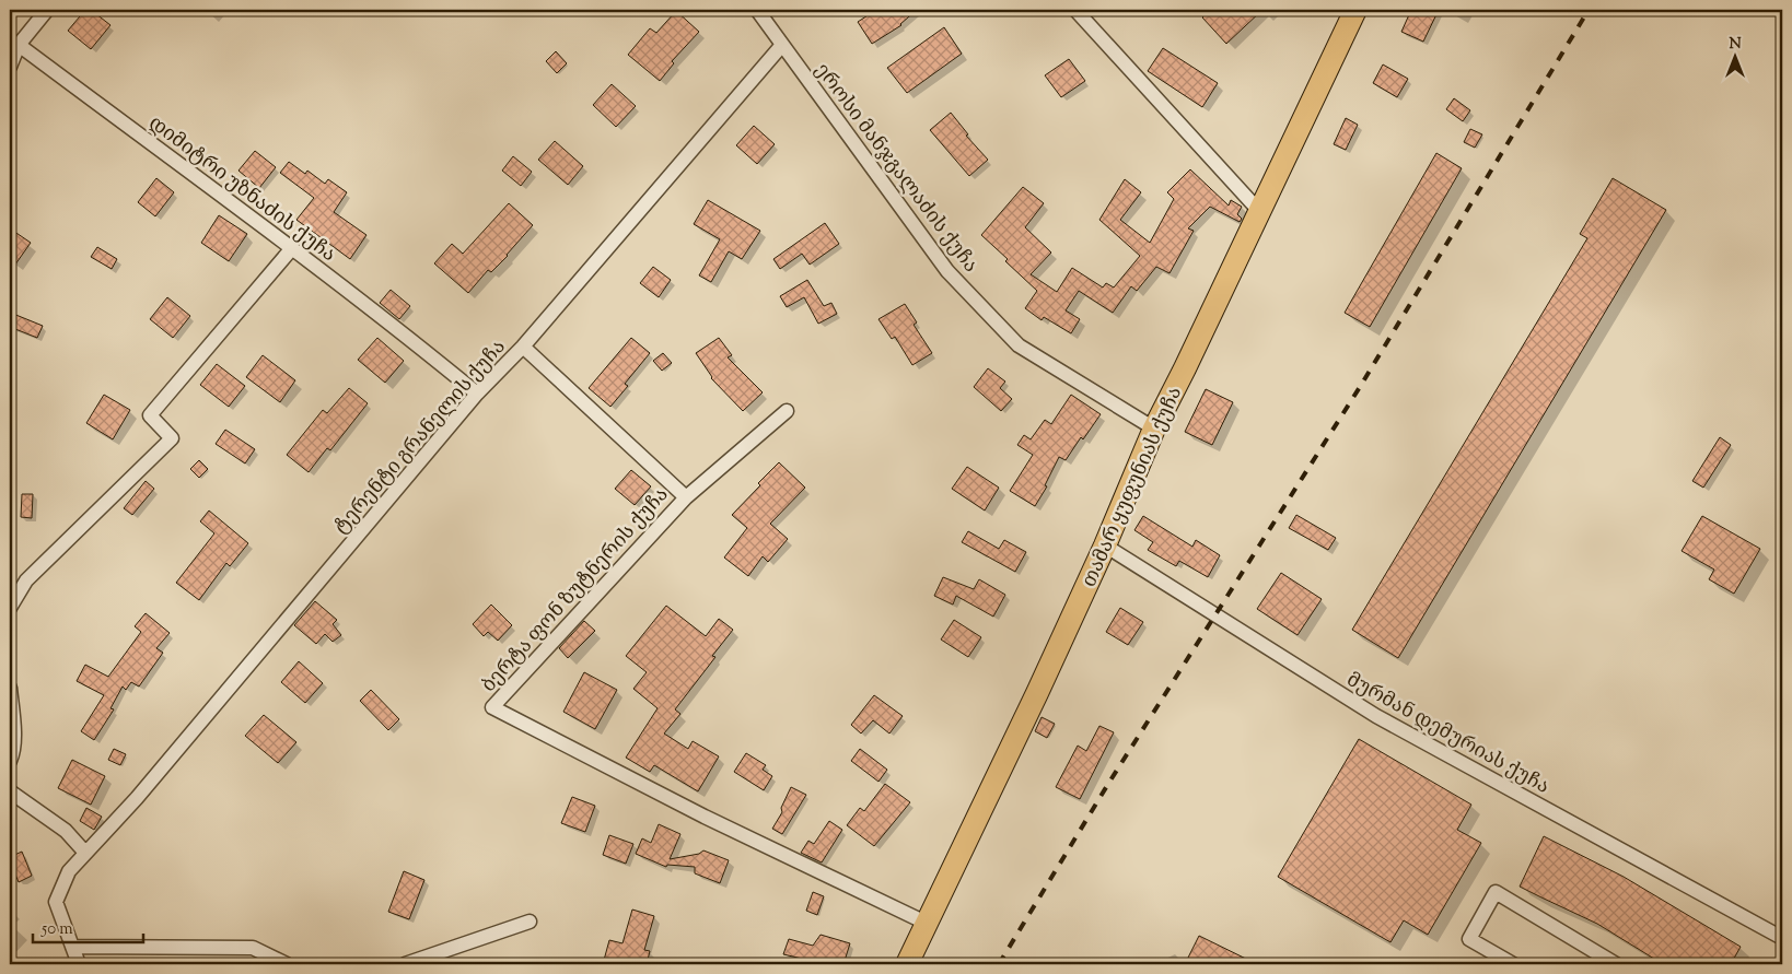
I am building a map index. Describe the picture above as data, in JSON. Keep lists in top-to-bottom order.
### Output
{
  "streets": {
    "main road": ["თამარ ყუფუნიას ქუჩა"],
    "street": [
      "ეროსი მანჯგალაძის ქუჩა",
      "დიმიტრი უზნაძის ქუჩა",
      "ტერენტი გრანელის ქუჩა",
      "ბერტა ფონ ზუტნერის ქუჩა",
      "მურმან დემურიას ქუჩა"
    ]
  },
  "crossings": [
    ["ეროსი მანჯგალაძის ქუჩა", "ტერენტი გრანელის ქუჩა"],
    ["ეროსი მანჯგალაძის ქუჩა", "თამარ ყუფუნიას ქუჩა"],
    ["დიმიტრი უზნაძის ქუჩა", "ტერენტი გრანელის ქუჩა"],
    ["ტერენტი გრანელის ქუჩა", "ბერტა ფონ ზუტნერის ქუჩა"],
    ["თამარ ყუფუნიას ქუჩა", "ბერტა ფონ ზუტნერის ქუჩა"],
    ["თამარ ყუფუნიას ქუჩა", "მურმან დემურიას ქუჩა"]
  ],
  "scale_bar": "50 m",
  "north": "top"
}
